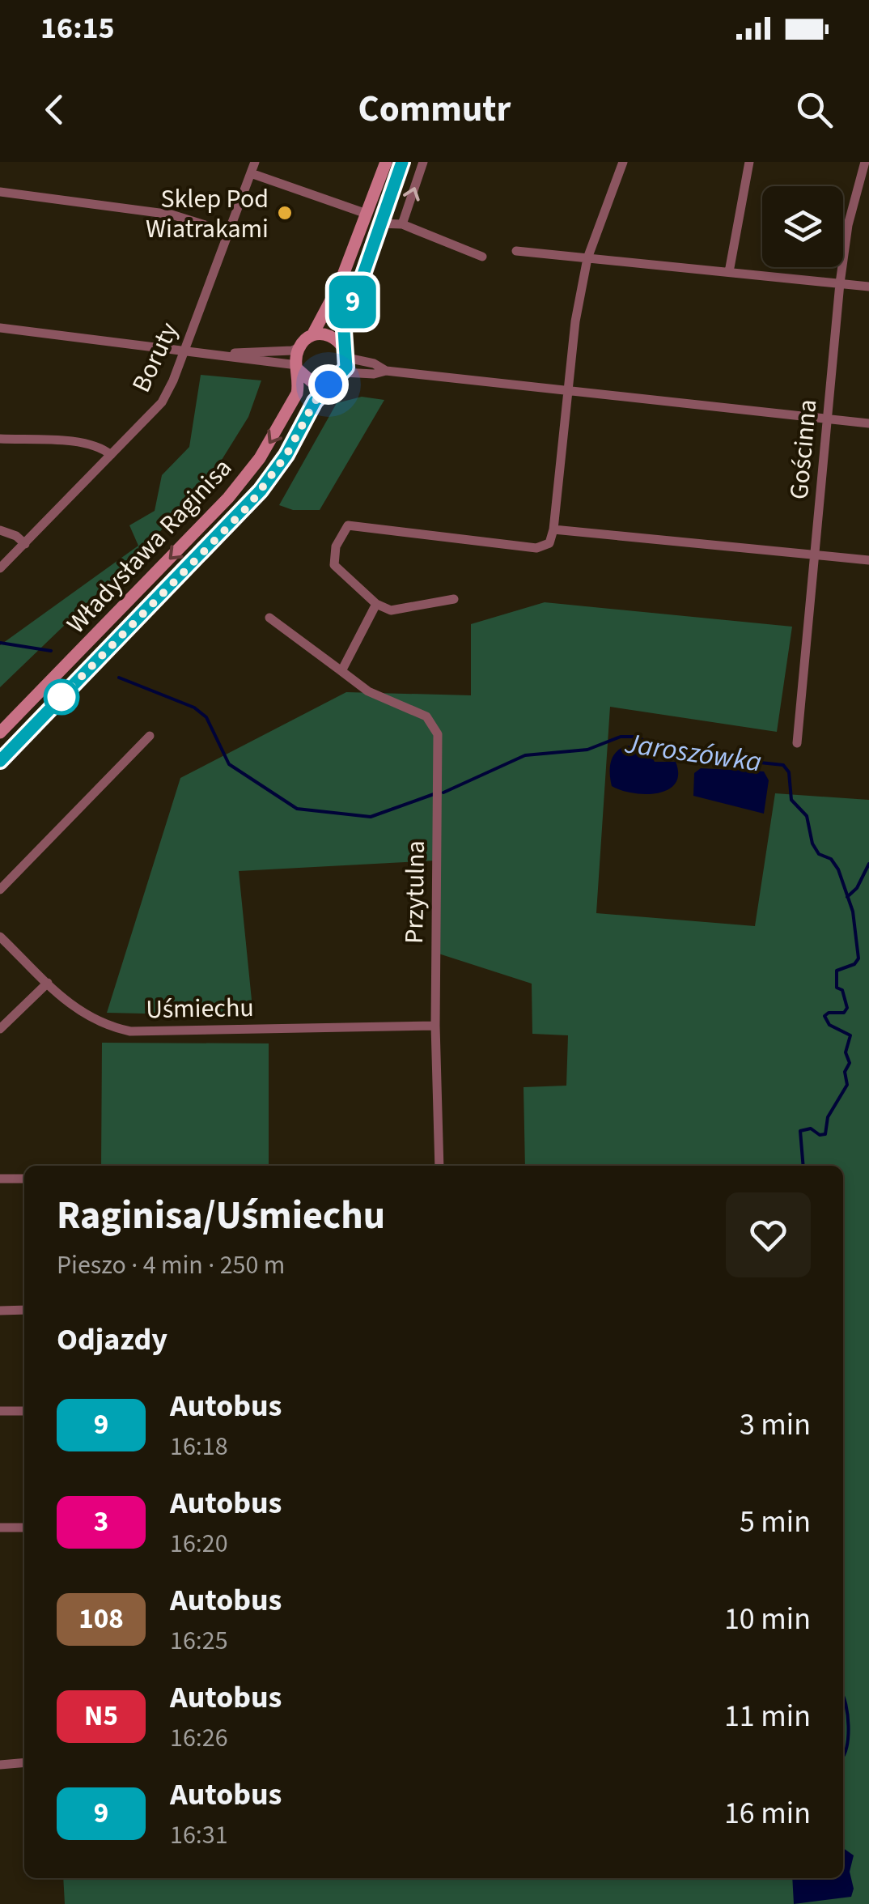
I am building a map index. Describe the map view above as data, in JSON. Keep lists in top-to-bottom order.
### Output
{
  "streets": {
    "main road": ["Władysława Raginisa"],
    "street": [
      "Boruty",
      "Gościnna",
      "Przytulna",
      "Uśmiechu"
    ]
  },
  "crossings": [
    ["Przytulna", "Uśmiechu"]
  ],
  "water": ["Jaroszówka"],
  "places": ["Sklep Pod Wiatrakami"],
  "lines": ["bus line 9"],
  "page": {
    "status": "16:15",
    "header": "Commutr",
    "on_map": "9",
    "heading": [
      ["Raginisa/Uśmiechu", "Pieszo · 4 min · 250 m"],
      "Odjazdy"
    ],
    "list": [
      {
        "mark": "9",
        "name": "Autobus",
        "note": "16:18",
        "value": "3 min"
      },
      {
        "mark": "3",
        "name": "Autobus",
        "note": "16:20",
        "value": "5 min"
      },
      {
        "mark": "108",
        "name": "Autobus",
        "note": "16:25",
        "value": "10 min"
      },
      {
        "mark": "N5",
        "name": "Autobus",
        "note": "16:26",
        "value": "11 min"
      },
      {
        "mark": "9",
        "name": "Autobus",
        "note": "16:31",
        "value": "16 min"
      }
    ]
  }
}
